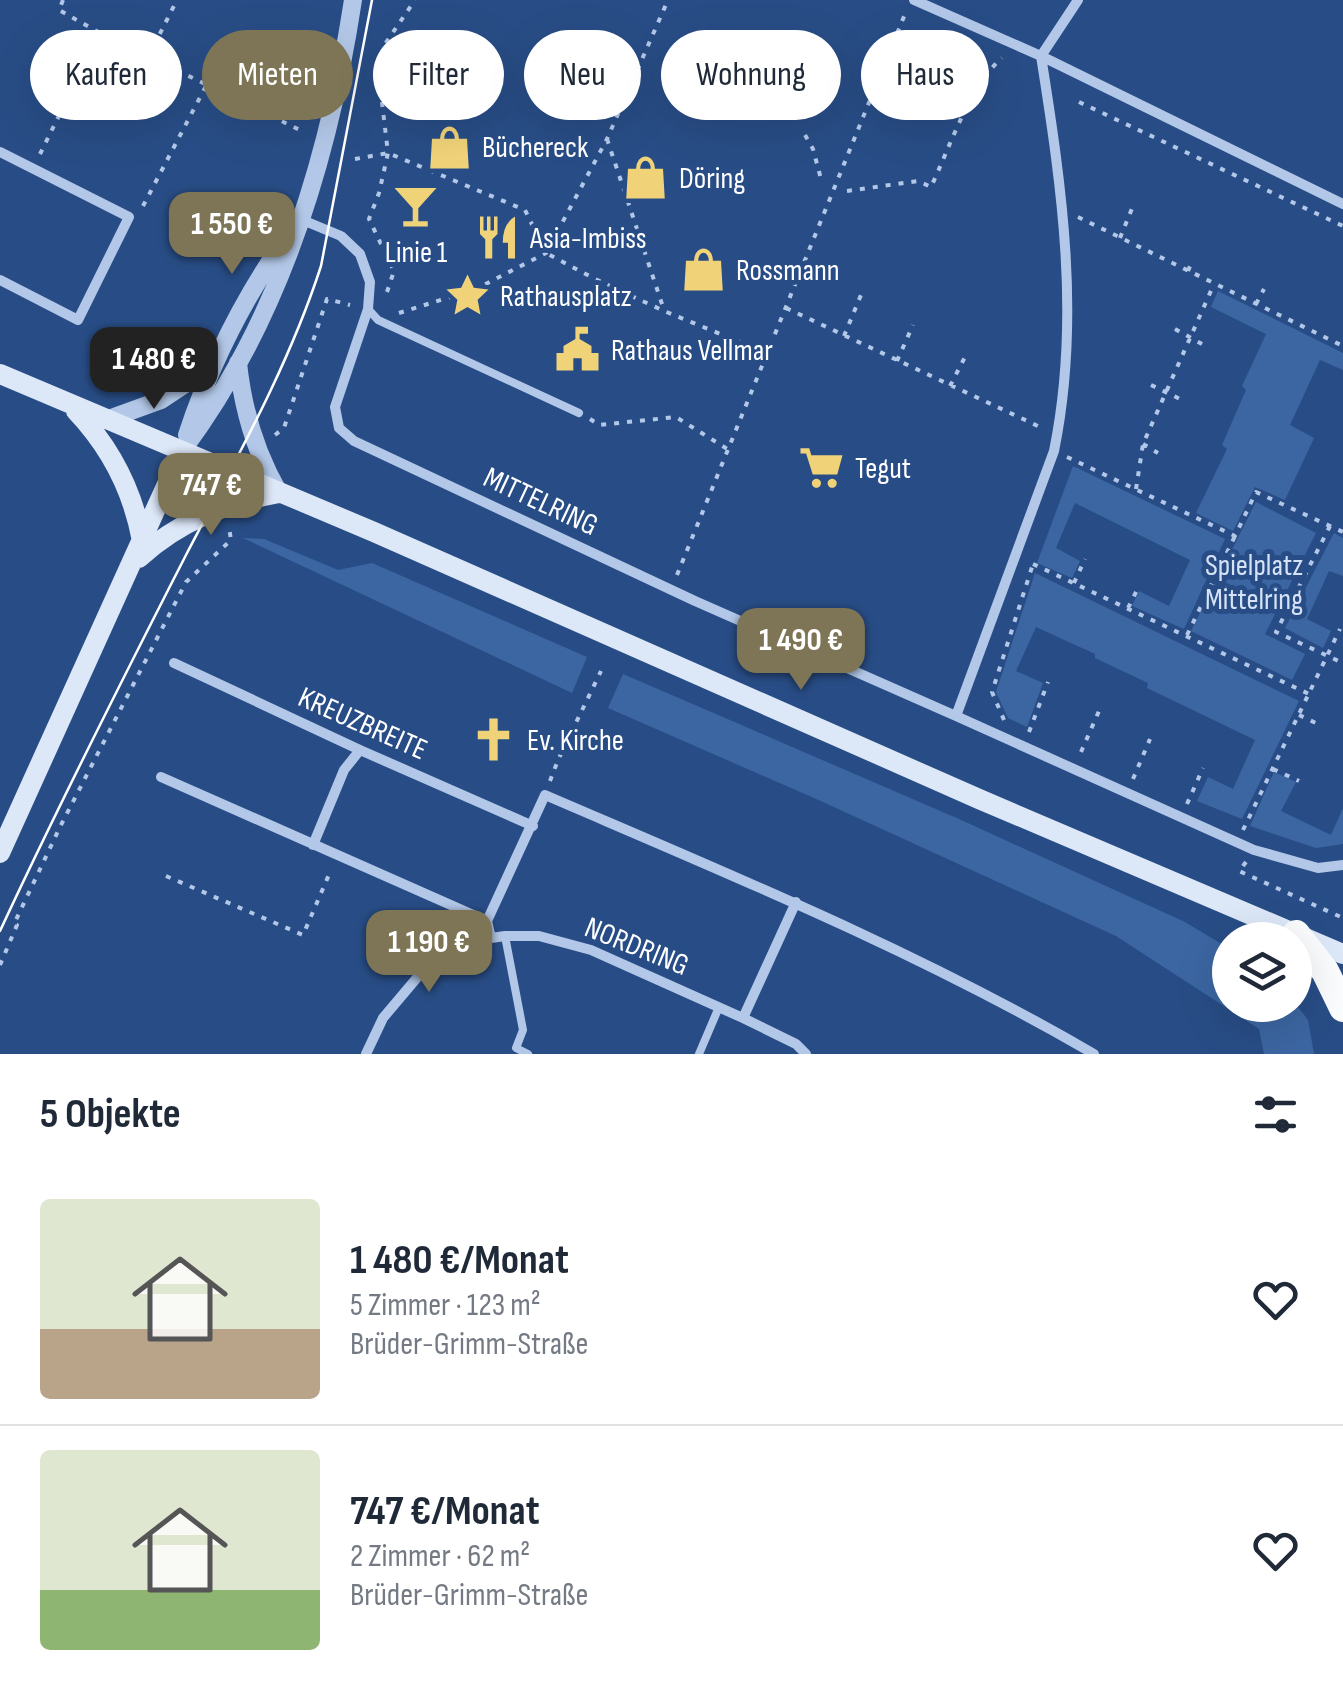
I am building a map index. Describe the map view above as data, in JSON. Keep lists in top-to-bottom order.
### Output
{
  "streets": {
    "street": ["MITTELRING", "KREUZBREITE", "NORDRING"]
  },
  "parks": ["Spielplatz Mittelring"],
  "places": {
    "shop": ["Büchereck", "Döring", "Rossmann"],
    "bar": ["Linie 1"],
    "restaurant": ["Asia-Imbiss"],
    "place": ["Rathausplatz"],
    "public building": ["Rathaus Vellmar"],
    "supermarket": ["Tegut"],
    "church": ["Ev. Kirche"]
  },
  "page": {
    "chip": [
      "Kaufen",
      "Mieten",
      "Filter",
      "Neu",
      "Wohnung",
      "Haus"
    ],
    "price": [
      "1 550 €",
      "1 480 €",
      "747 €",
      "1 490 €",
      "1 190 €"
    ],
    "heading": "5 Objekte",
    "list": [
      {
        "name": "1 480 €/Monat",
        "note": "5 Zimmer · 123 m² · Brüder-Grimm-Straße"
      },
      {
        "name": "747 €/Monat",
        "note": "2 Zimmer · 62 m² · Brüder-Grimm-Straße"
      }
    ]
  }
}
